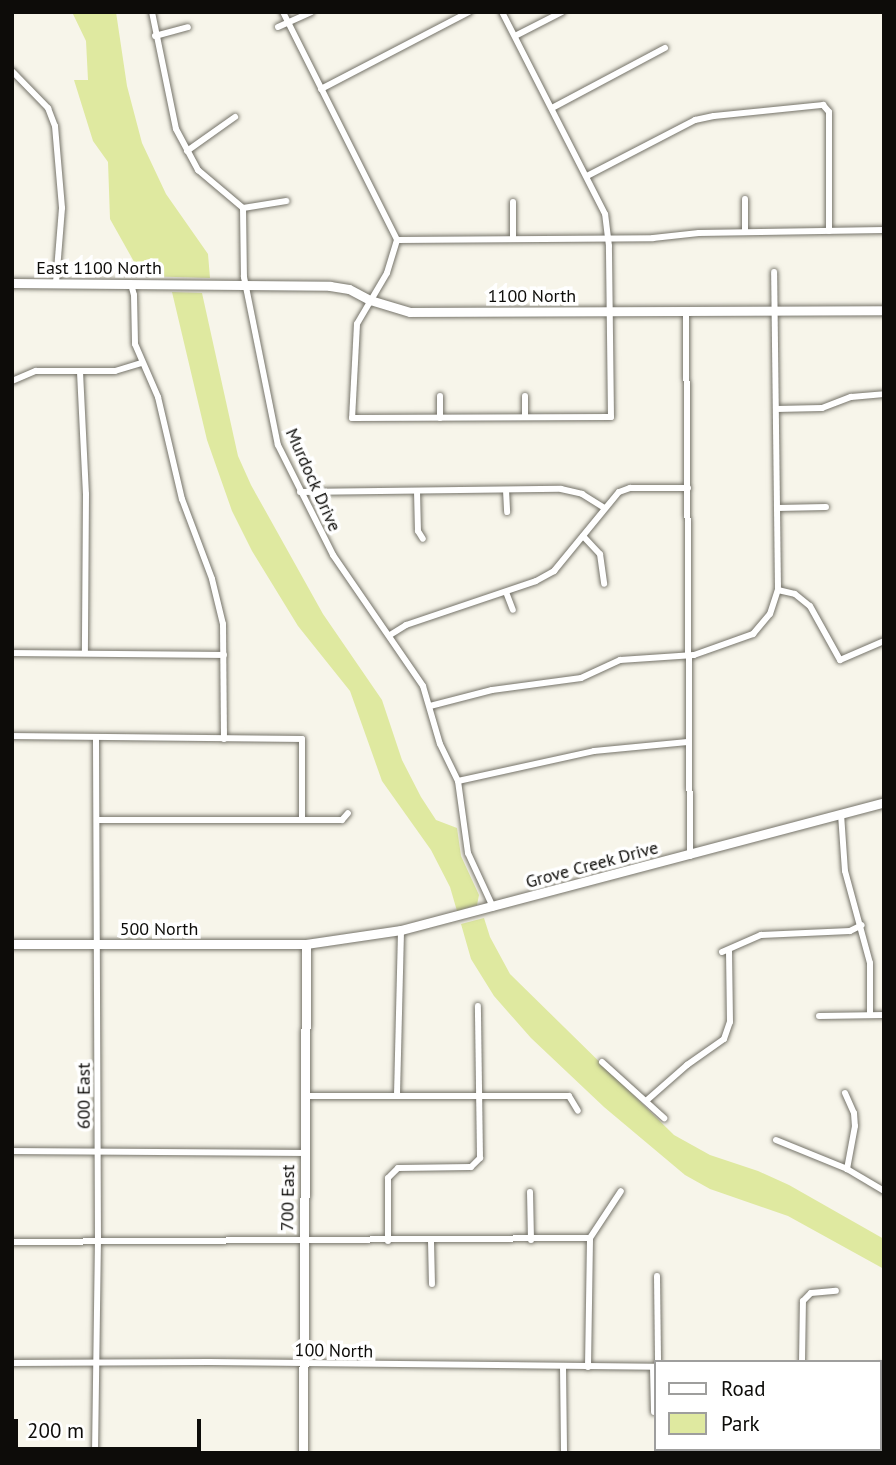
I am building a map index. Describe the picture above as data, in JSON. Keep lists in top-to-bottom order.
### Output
{
  "streets": {
    "street": [
      "East 1100 North",
      "1100 North",
      "Murdock Drive",
      "Grove Creek Drive",
      "500 North",
      "600 East",
      "700 East",
      "100 North"
    ]
  },
  "crossings": [
    ["East 1100 North", "1100 North"],
    ["1100 North", "Murdock Drive"],
    ["Murdock Drive", "Grove Creek Drive"],
    ["Grove Creek Drive", "500 North"],
    ["Grove Creek Drive", "700 East"],
    ["500 North", "600 East"],
    ["500 North", "700 East"],
    ["600 East", "100 North"],
    ["700 East", "100 North"]
  ],
  "legend": ["Road", "Park"],
  "scale_bar": "200 m"
}
